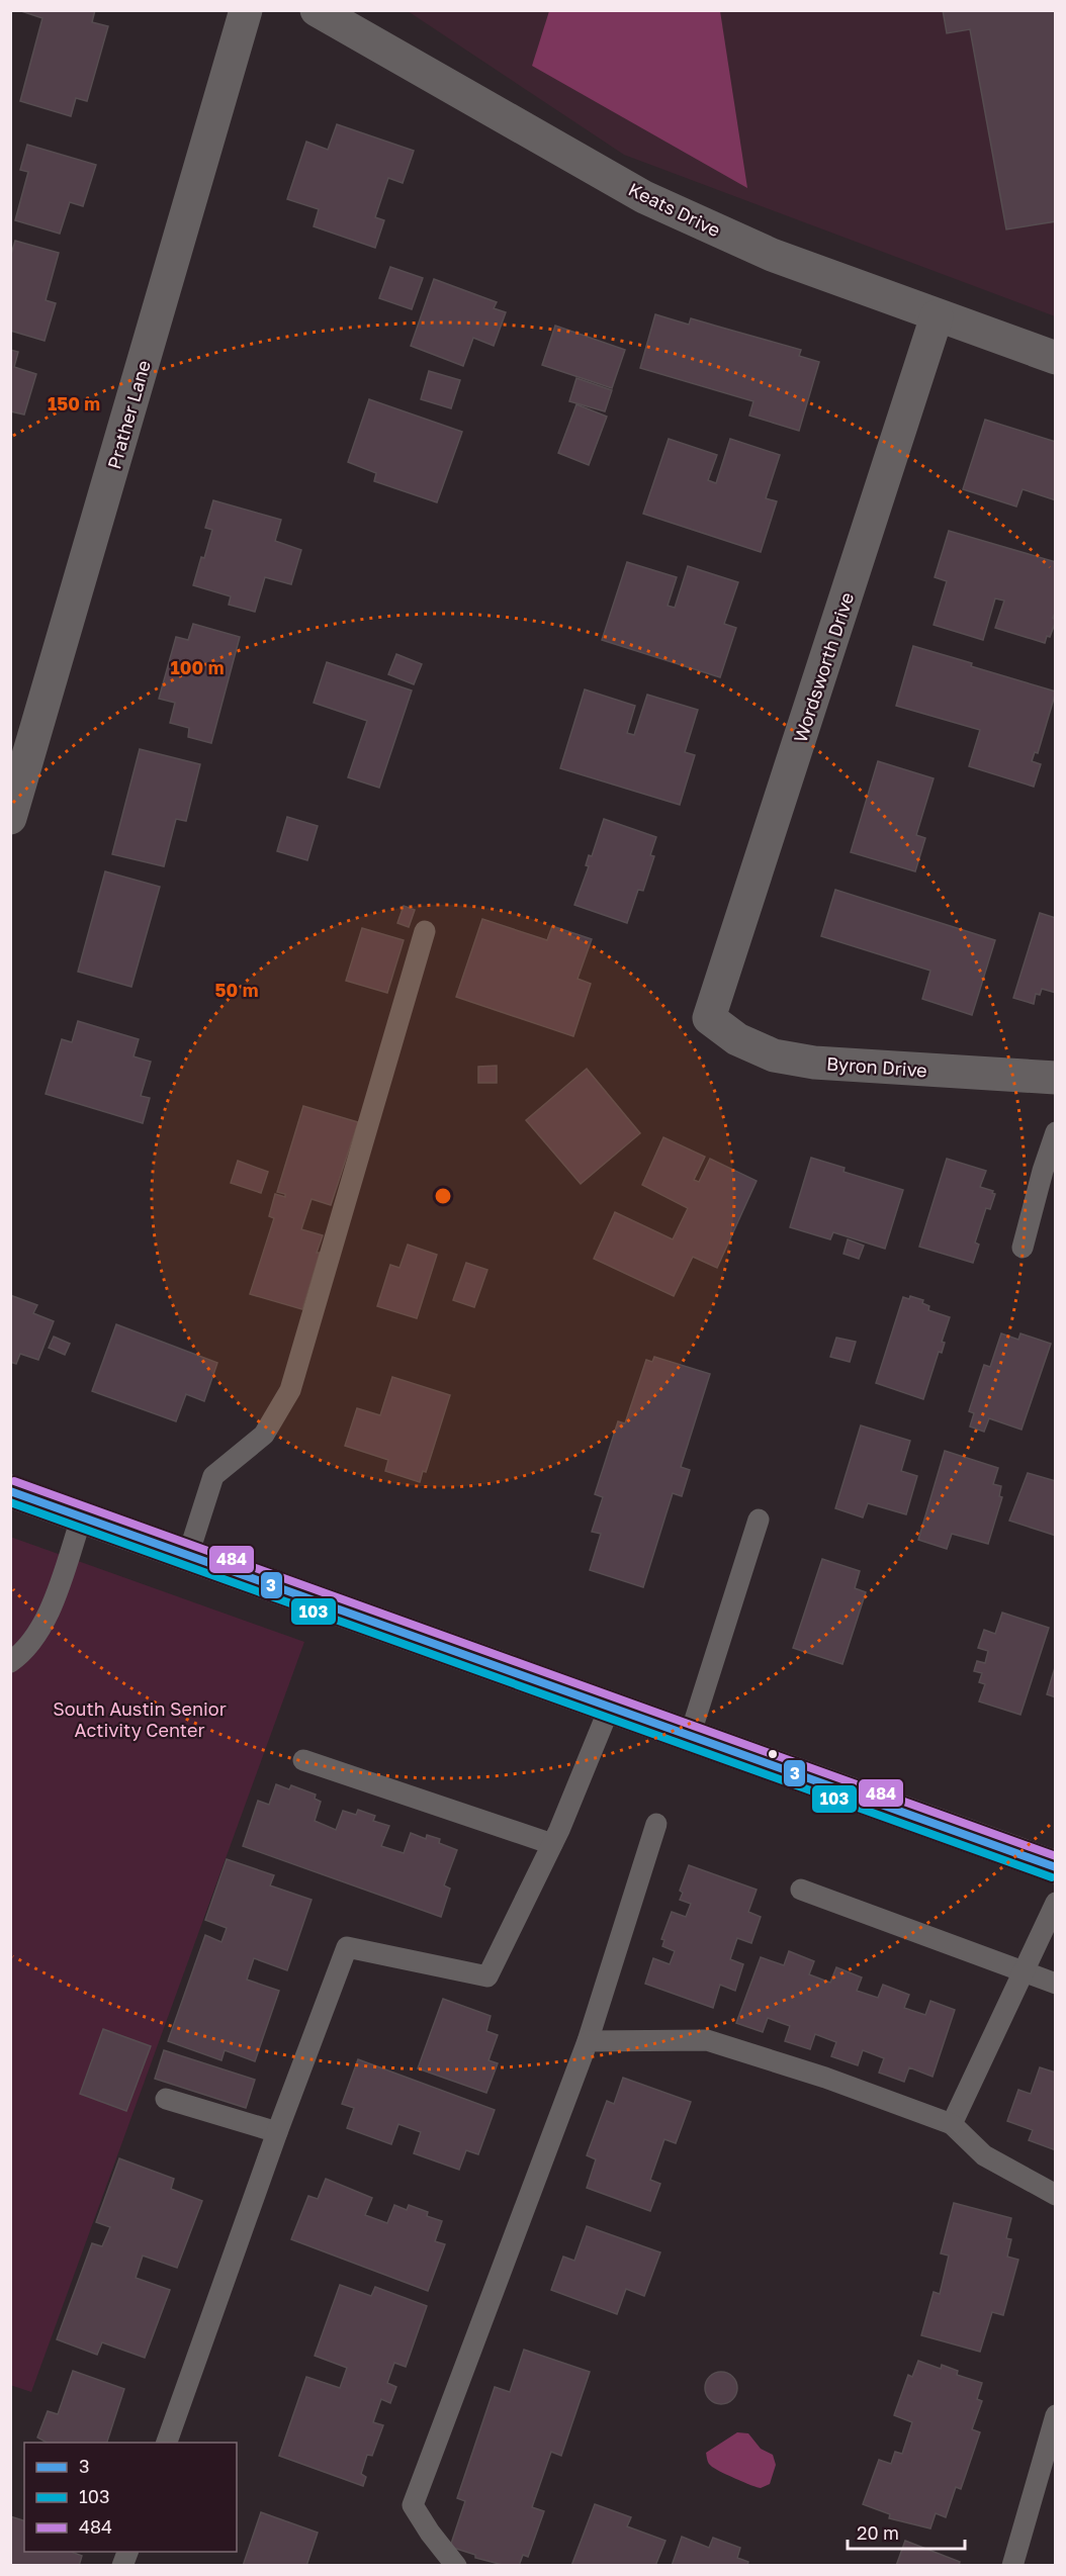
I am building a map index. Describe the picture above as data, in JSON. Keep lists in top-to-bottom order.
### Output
{
  "streets": {
    "street": [
      "Keats Drive",
      "Prather Lane",
      "Wordsworth Drive",
      "Byron Drive"
    ]
  },
  "crossings": [
    ["Keats Drive", "Wordsworth Drive"],
    ["Wordsworth Drive", "Byron Drive"]
  ],
  "parks": ["South Austin Senior Activity Center"],
  "lines": ["transit line 484", "transit line 3", "transit line 103"],
  "legend": ["3", "103", "484"],
  "scale_bar": "20 m",
  "rings": ["150 m", "100 m", "50 m"]
}
